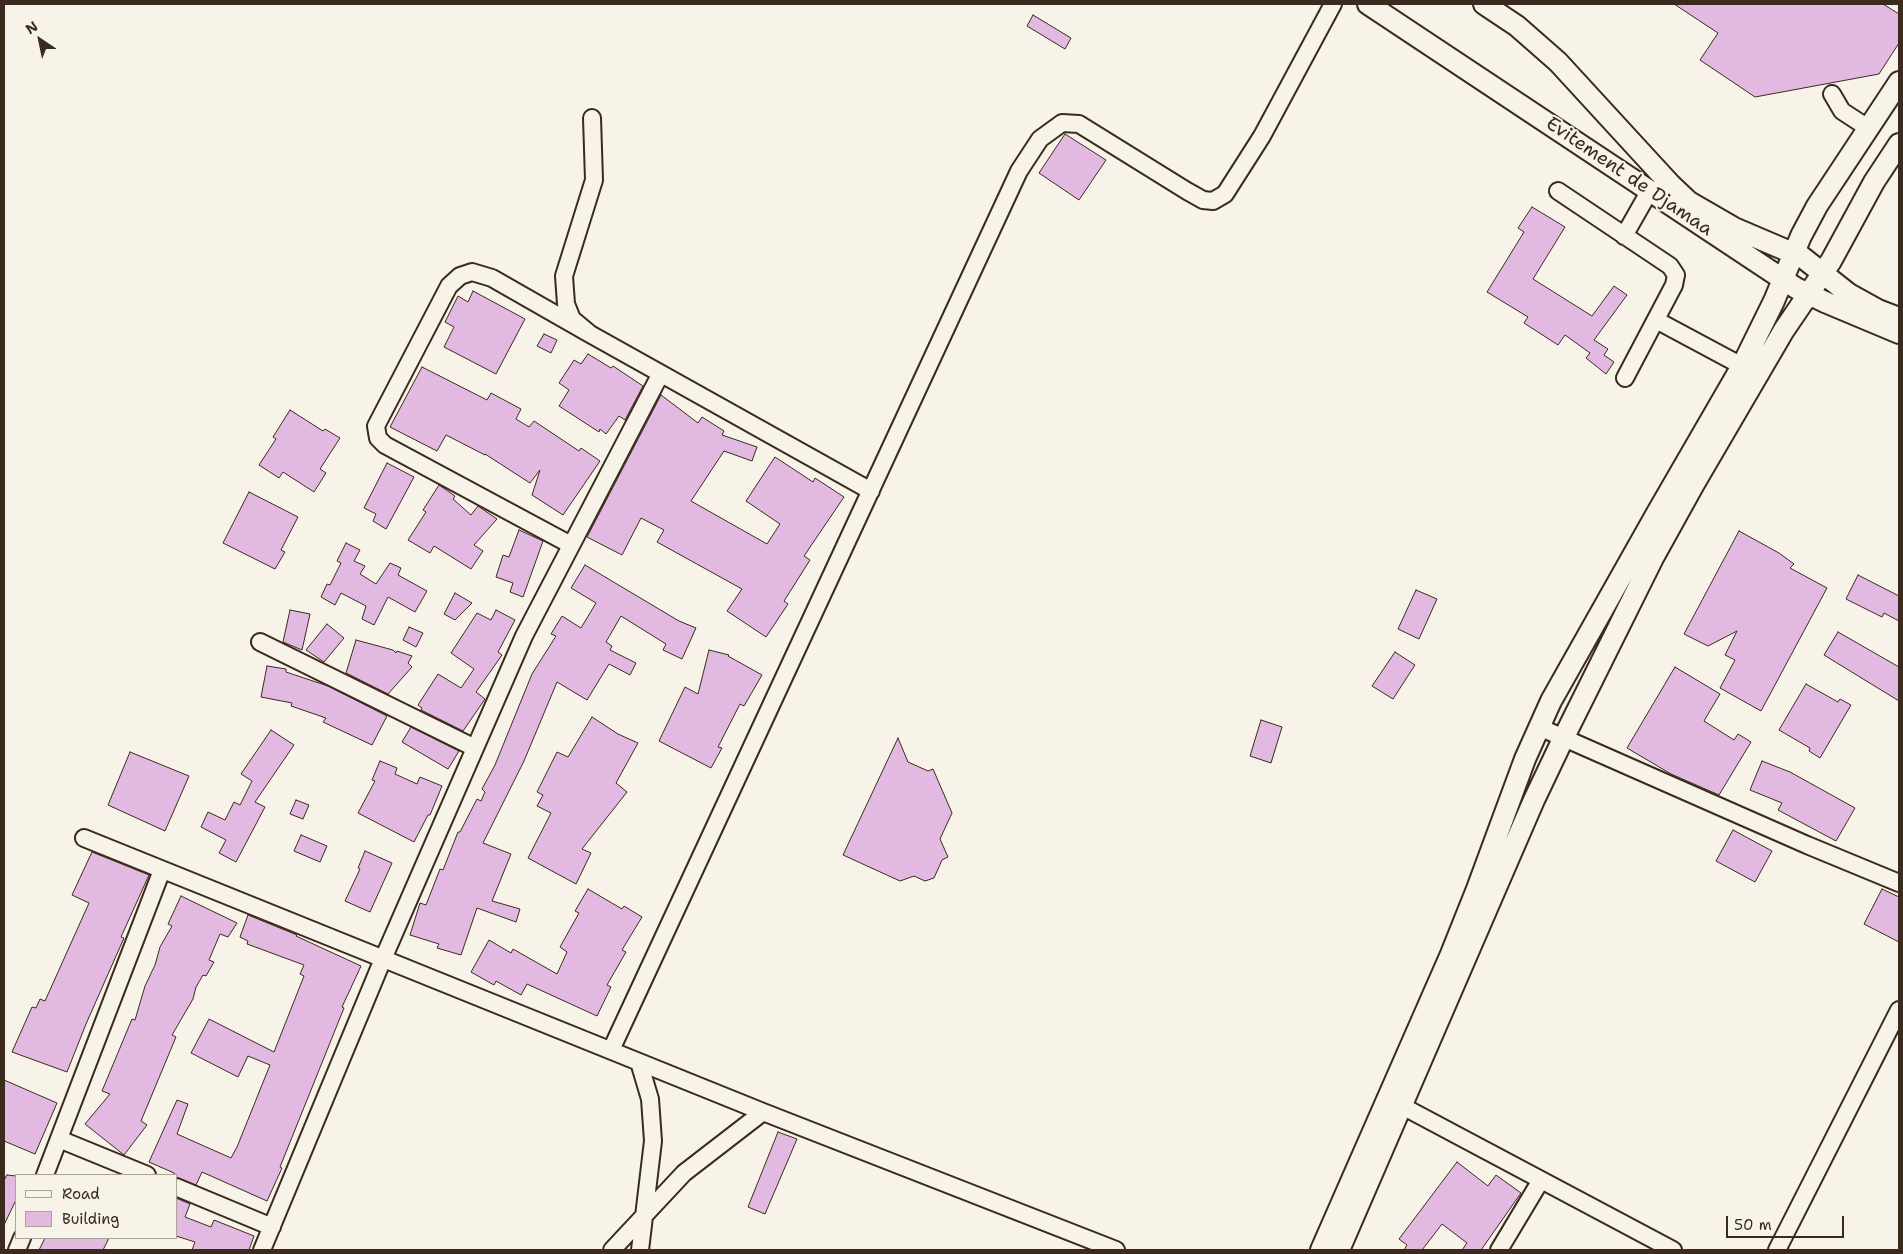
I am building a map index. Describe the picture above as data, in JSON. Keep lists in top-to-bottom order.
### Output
{
  "streets": {
    "main road": ["Evitement de Djamaa"]
  },
  "legend": ["Road", "Building"],
  "scale_bar": "50 m",
  "north": "top left"
}
